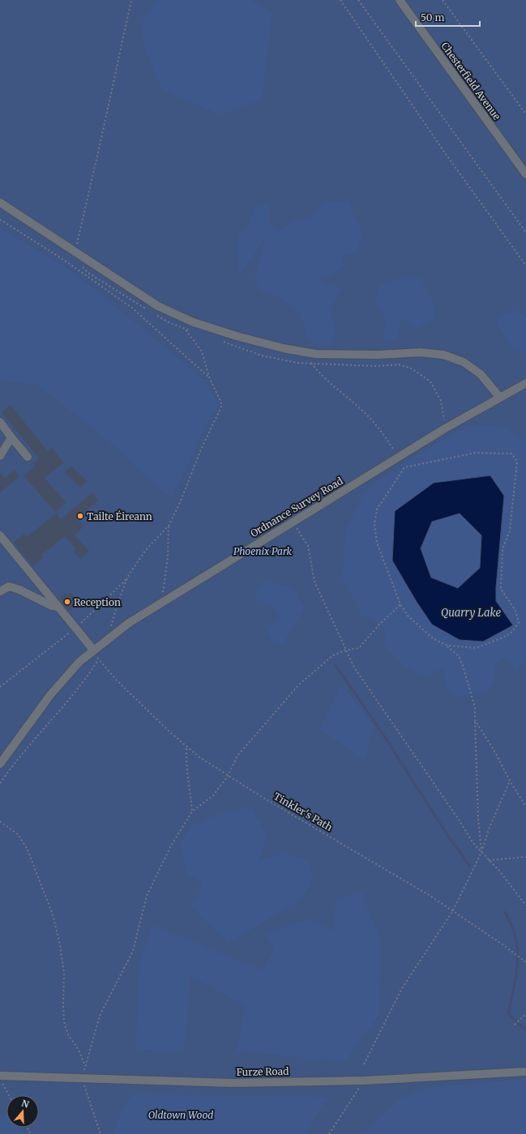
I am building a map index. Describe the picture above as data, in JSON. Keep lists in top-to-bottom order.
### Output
{
  "streets": {
    "street": ["Chesterfield Avenue", "Ordnance Survey Road", "Furze Road"],
    "path": ["Tinkler's Path"]
  },
  "crossings": [
    ["Ordnance Survey Road", "Tinkler's Path"]
  ],
  "water": ["Quarry Lake"],
  "parks": ["Phoenix Park", "Oldtown Wood"],
  "places": ["Tailte Éireann", "Reception"],
  "scale_bar": "50 m",
  "north": "top"
}
